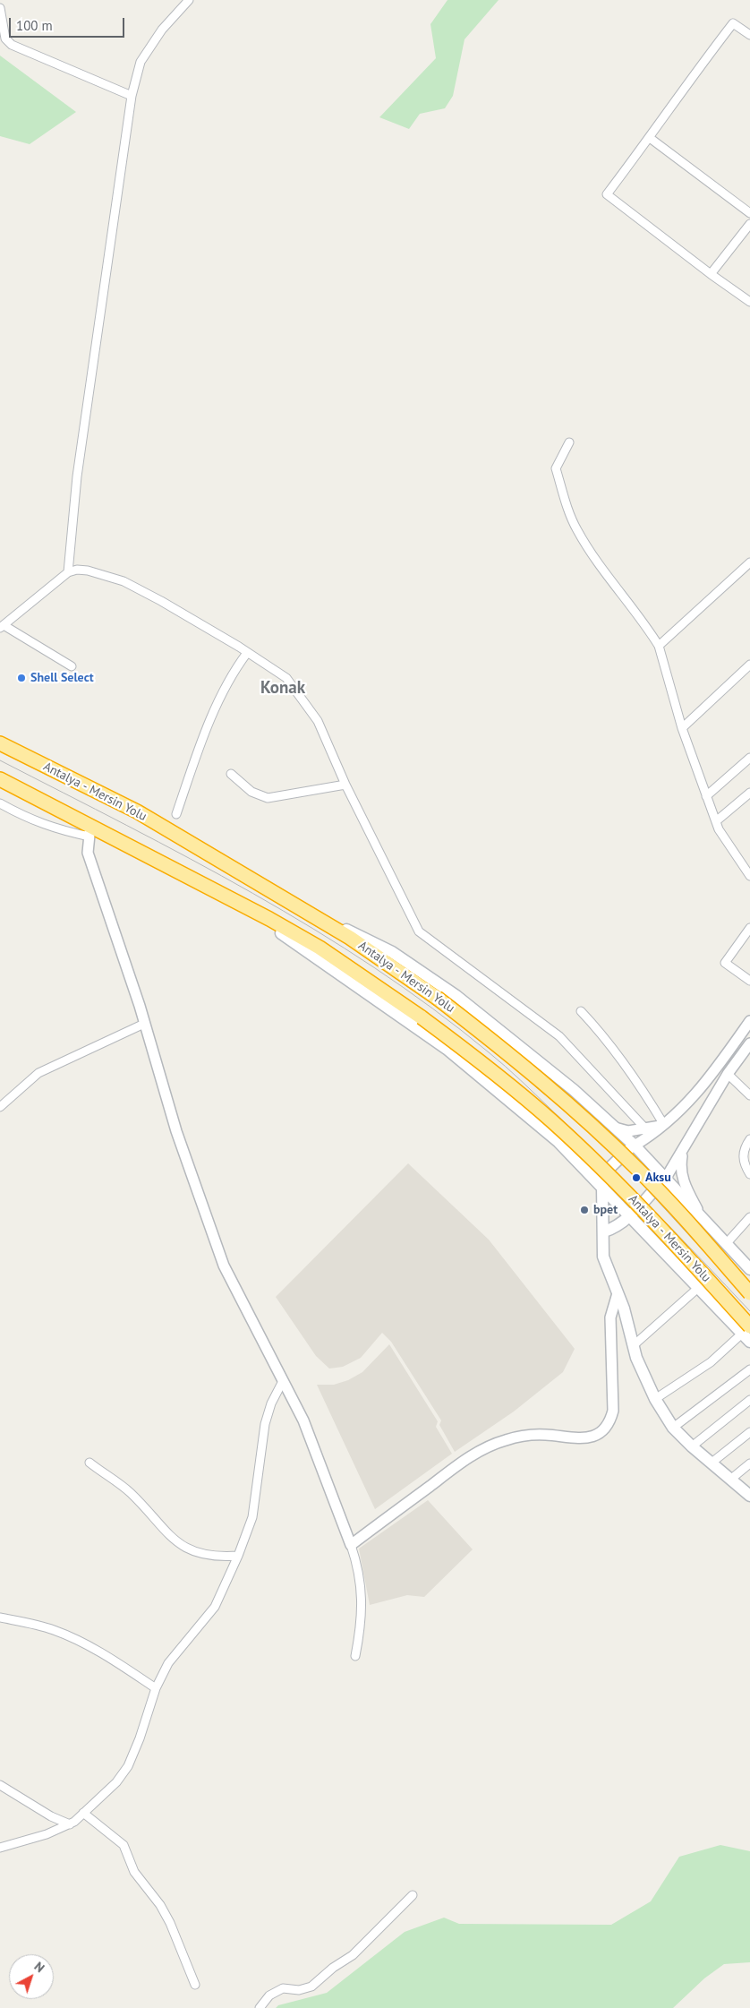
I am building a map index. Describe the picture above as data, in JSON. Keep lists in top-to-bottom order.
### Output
{
  "streets": {
    "highway": ["Antalya - Mersin Yolu"]
  },
  "districts": ["Konak"],
  "places": ["Shell Select", "Aksu", "bpet"],
  "scale_bar": "100 m",
  "north": "top right"
}
